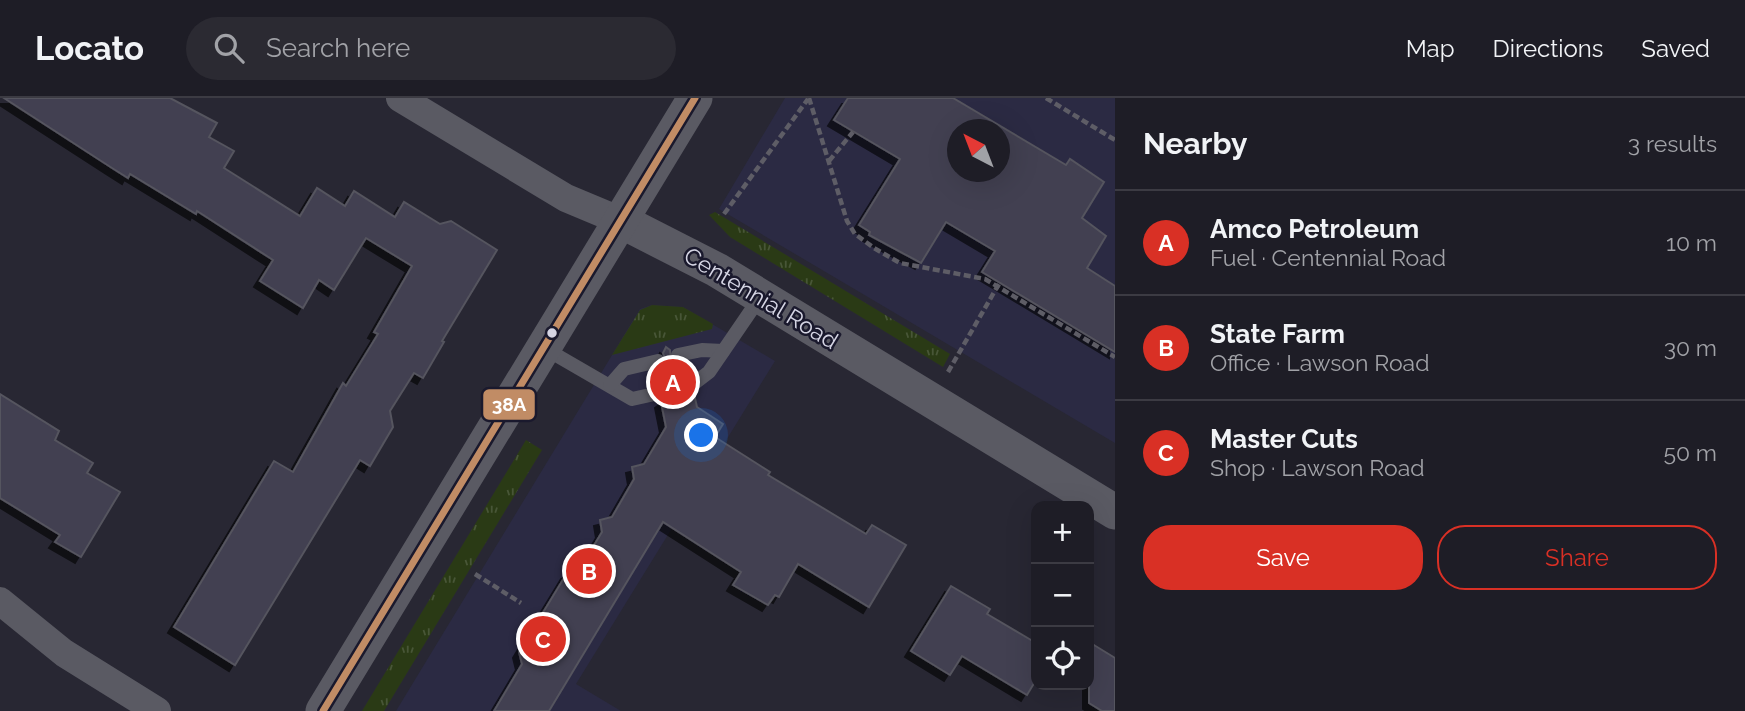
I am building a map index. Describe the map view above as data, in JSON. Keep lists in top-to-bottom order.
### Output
{
  "streets": {
    "street": ["Centennial Road"]
  },
  "lines": ["transit line 38A"],
  "north": "top left",
  "page": {
    "header": "Locato",
    "search": "Search here",
    "nav": ["Map", "Directions", "Saved"],
    "heading": ["Nearby", "3 results"],
    "list": [
      {
        "mark": "A",
        "name": "Amco Petroleum",
        "note": "Fuel · Centennial Road",
        "value": "10 m"
      },
      {
        "mark": "B",
        "name": "State Farm",
        "note": "Office · Lawson Road",
        "value": "30 m"
      },
      {
        "mark": "C",
        "name": "Master Cuts",
        "note": "Shop · Lawson Road",
        "value": "50 m"
      }
    ],
    "pins": ["A", "B", "C"],
    "map_buttons": ["+", "−"],
    "buttons": ["Save", "Share"]
  }
}
